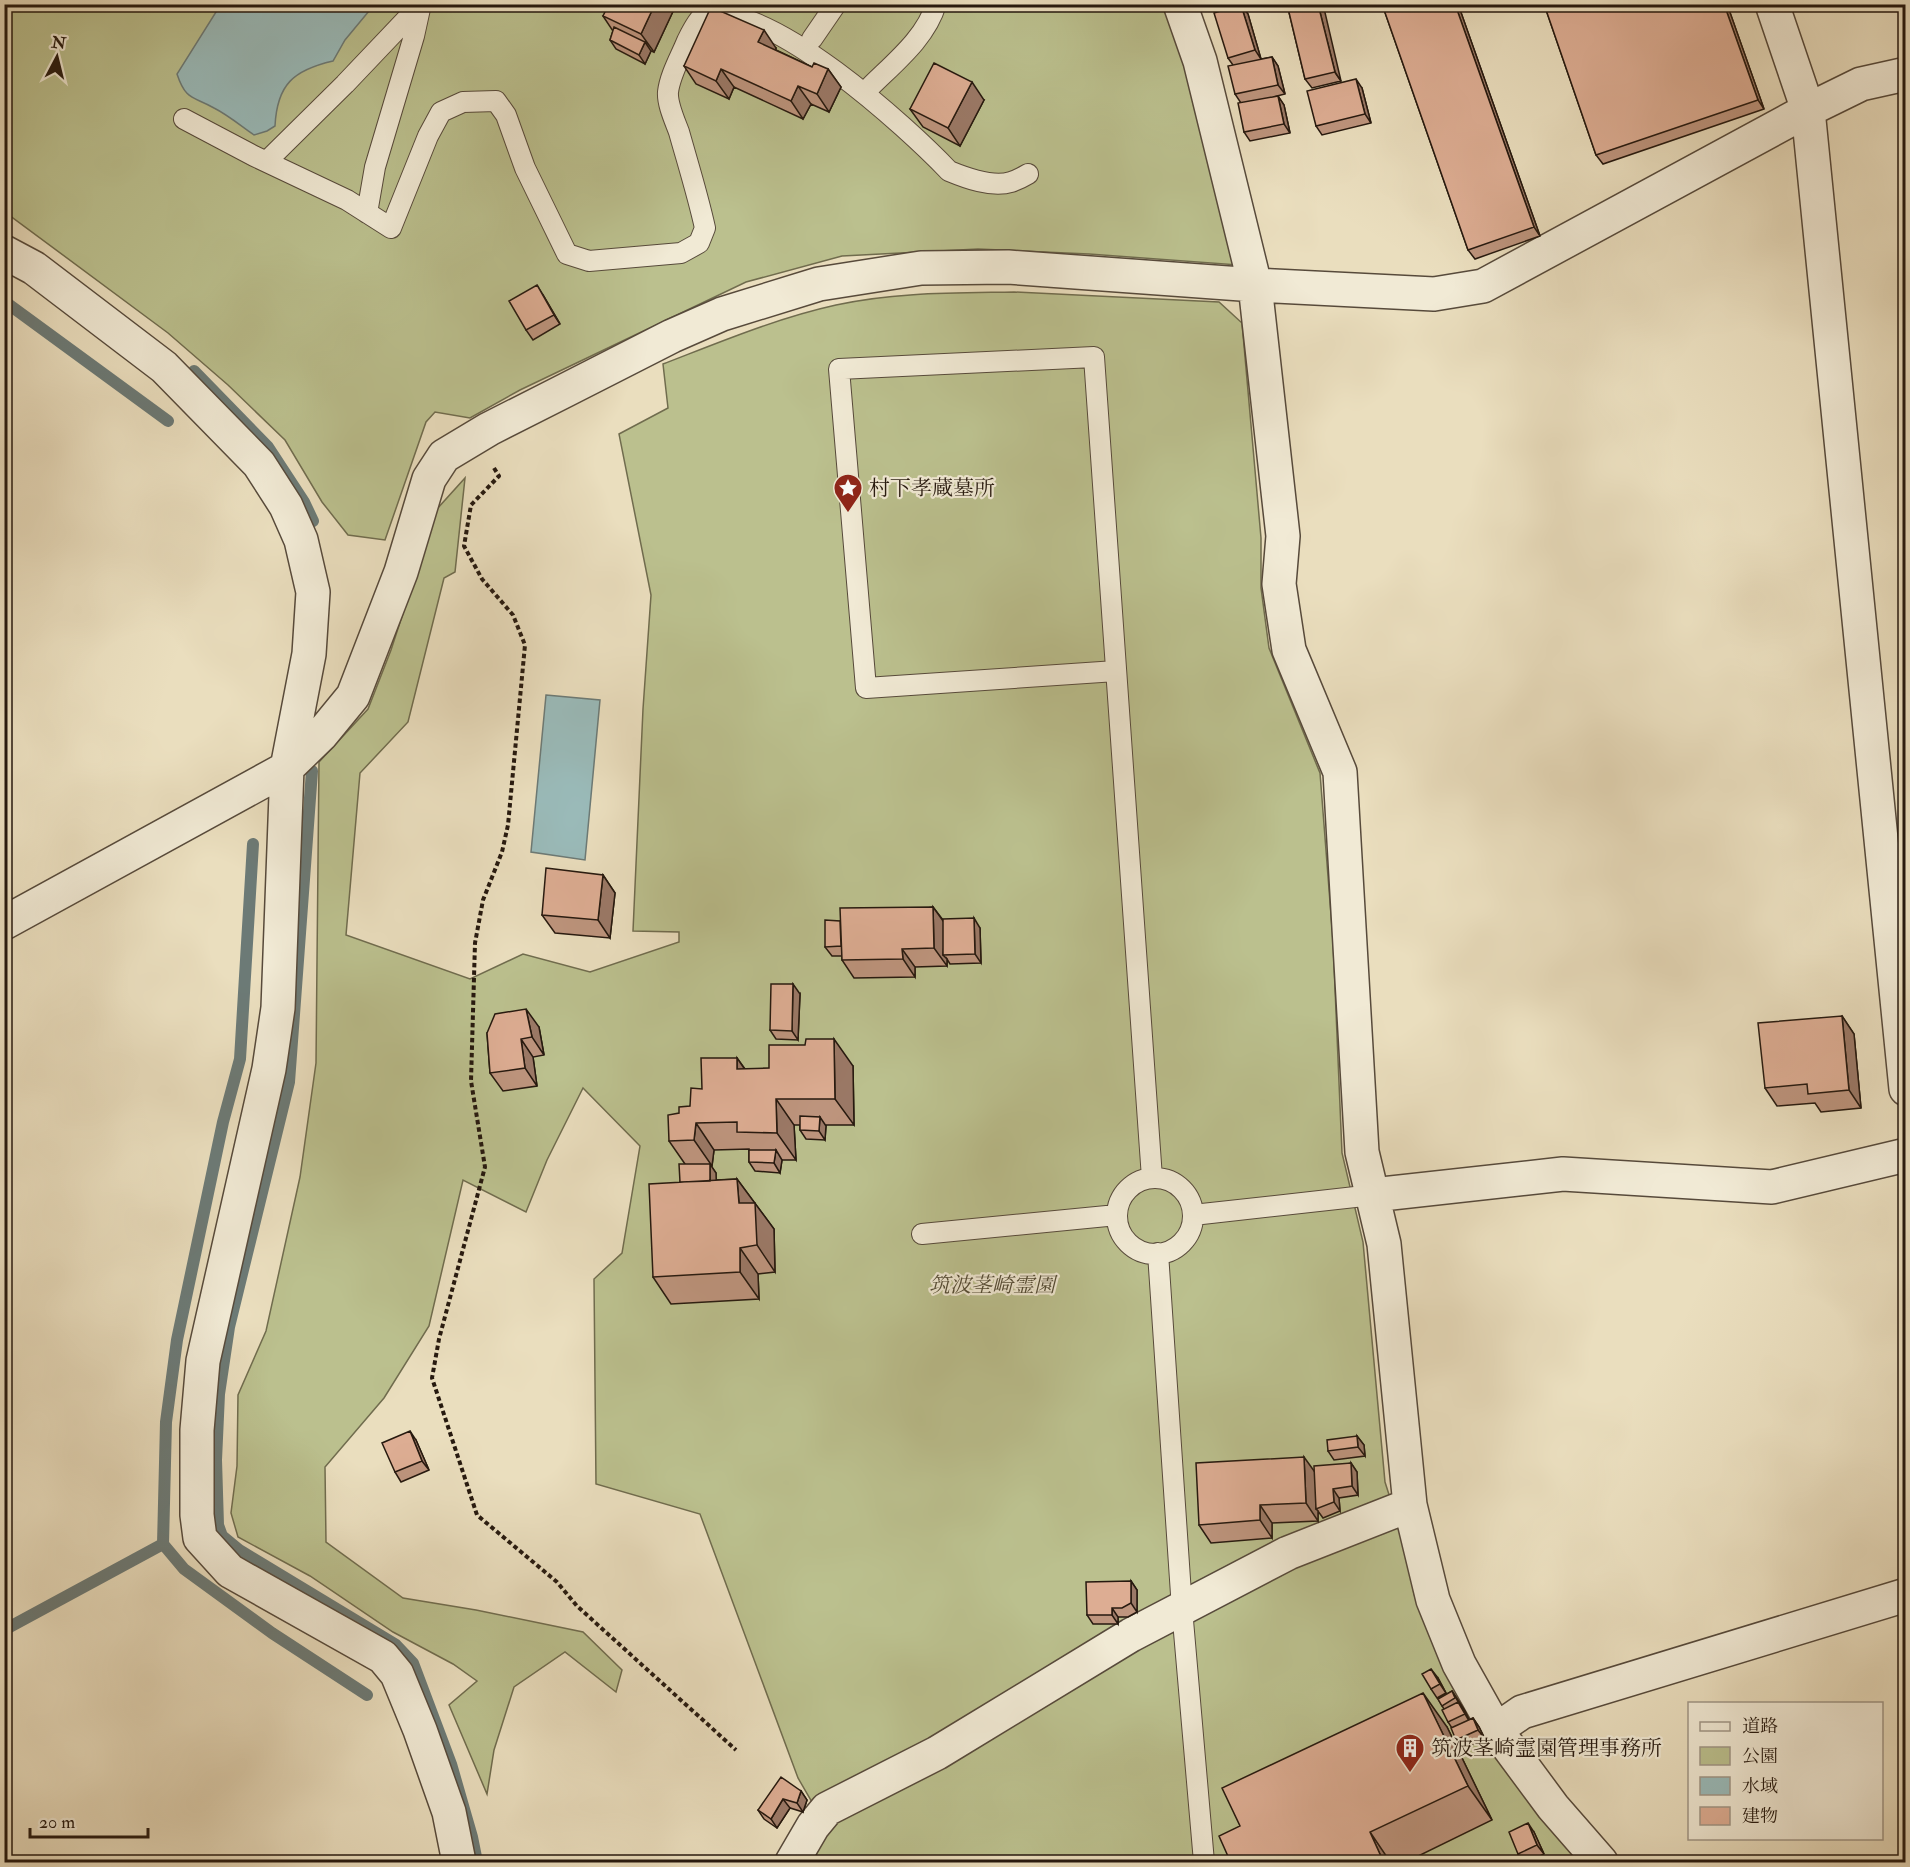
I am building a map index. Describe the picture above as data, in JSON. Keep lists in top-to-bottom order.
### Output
{
  "parks": ["筑波茎崎霊園"],
  "places": {
    "place": ["村下孝蔵墓所"],
    "building": ["筑波茎崎霊園管理事務所"]
  },
  "legend": [
    "道路",
    "公園",
    "水域",
    "建物"
  ],
  "scale_bar": "20 m",
  "north": "top"
}
